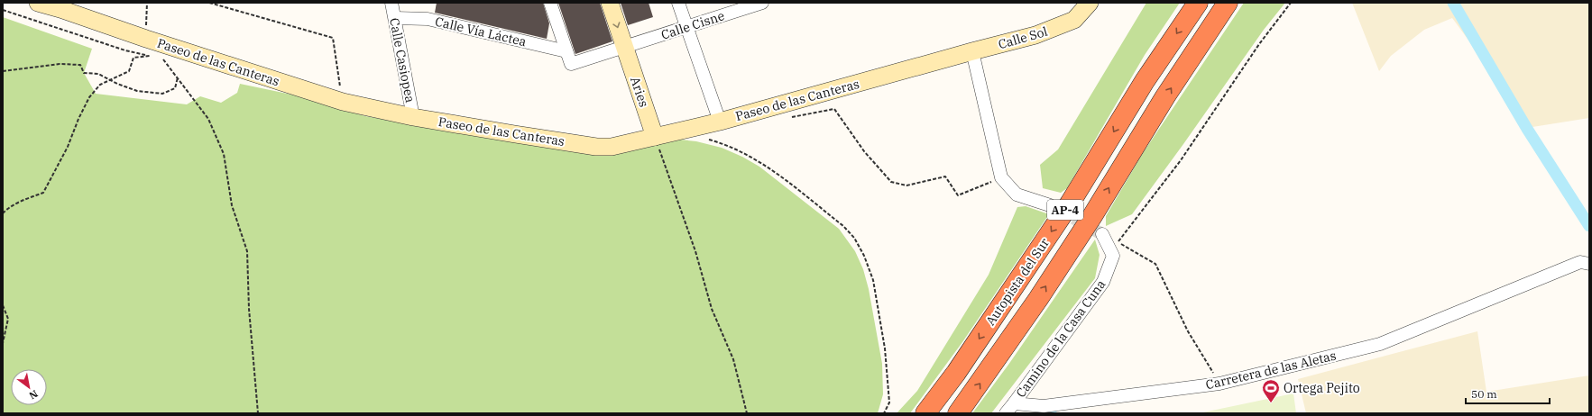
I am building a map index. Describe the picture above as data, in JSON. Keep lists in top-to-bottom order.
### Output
{
  "streets": {
    "highway": ["AP-4", "Autopista del Sur"],
    "street": [
      "Calle Cisne",
      "Calle Vía Láctea",
      "Calle Sol",
      "Calle Casiopea",
      "Paseo de las Canteras",
      "Aries",
      "Camino de la Casa Cuna",
      "Carretera de las Aletas"
    ]
  },
  "crossings": [
    ["Calle Cisne", "Calle Vía Láctea"],
    ["Calle Cisne", "Aries"],
    ["Calle Vía Láctea", "Calle Casiopea"],
    ["Calle Sol", "Paseo de las Canteras"],
    ["Calle Casiopea", "Paseo de las Canteras"],
    ["Paseo de las Canteras", "Aries"],
    ["Camino de la Casa Cuna", "Carretera de las Aletas"]
  ],
  "places": {
    "sports": ["Ortega Pejito"]
  },
  "scale_bar": "50 m",
  "north": "bottom right"
}
